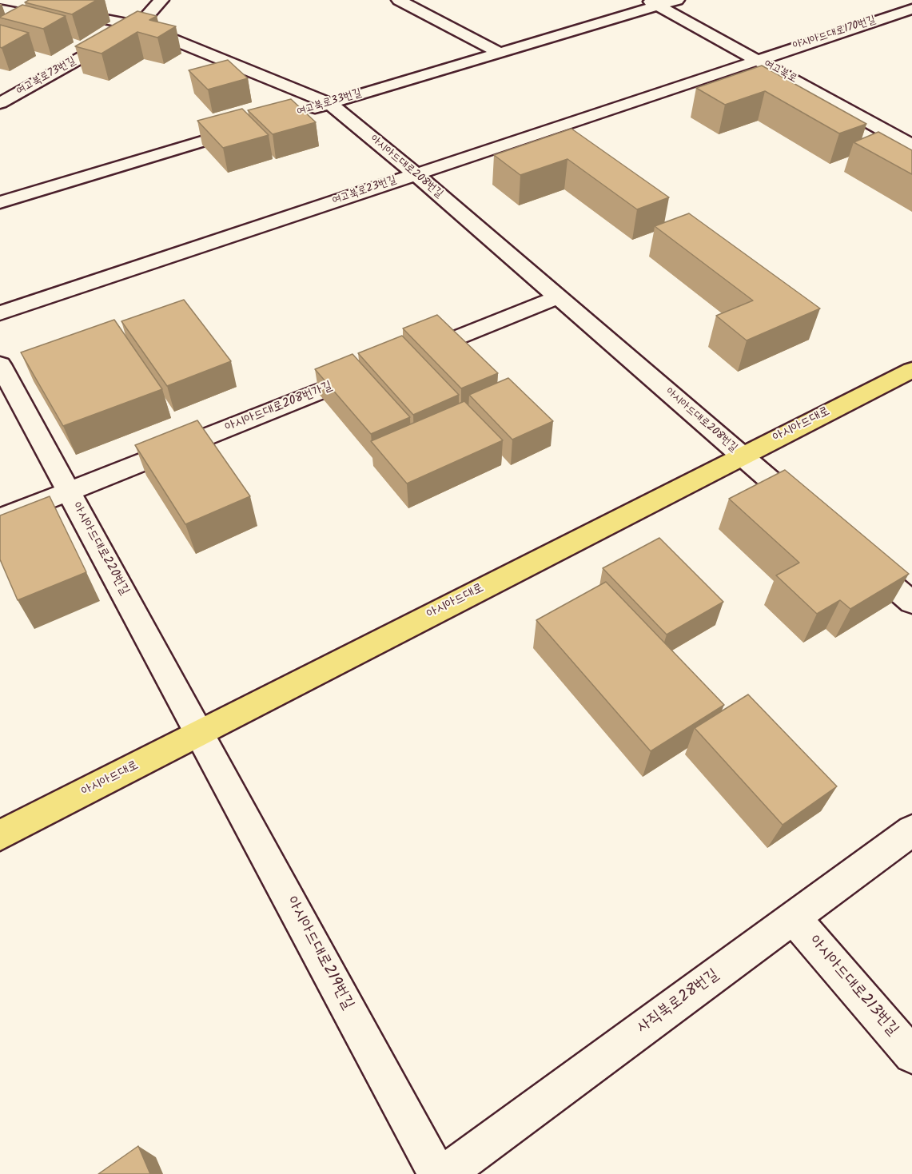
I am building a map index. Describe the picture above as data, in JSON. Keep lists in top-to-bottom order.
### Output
{
  "streets": {
    "main road": ["아시아드대로"],
    "street": [
      "아시아드대로170번길",
      "여고북로",
      "여고북로73번길",
      "여고북로33번길",
      "아시아드대로208번길",
      "여고북로23번길",
      "아시아드대로208번가길",
      "아시아드대로220번길",
      "아시아드대로219번길",
      "아시아드대로213번길",
      "사직북로28번길"
    ]
  },
  "crossings": [
    ["아시아드대로170번길", "여고북로"],
    ["아시아드대로170번길", "여고북로23번길"],
    ["여고북로", "여고북로33번길"],
    ["여고북로", "여고북로23번길"],
    ["여고북로73번길", "아시아드대로208번길"],
    ["여고북로33번길", "아시아드대로208번길"],
    ["아시아드대로208번길", "여고북로23번길"],
    ["아시아드대로208번길", "아시아드대로"],
    ["아시아드대로208번가길", "아시아드대로220번길"],
    ["아시아드대로", "아시아드대로220번길"],
    ["아시아드대로", "아시아드대로219번길"],
    ["아시아드대로220번길", "아시아드대로219번길"],
    ["아시아드대로213번길", "사직북로28번길"]
  ]
}
